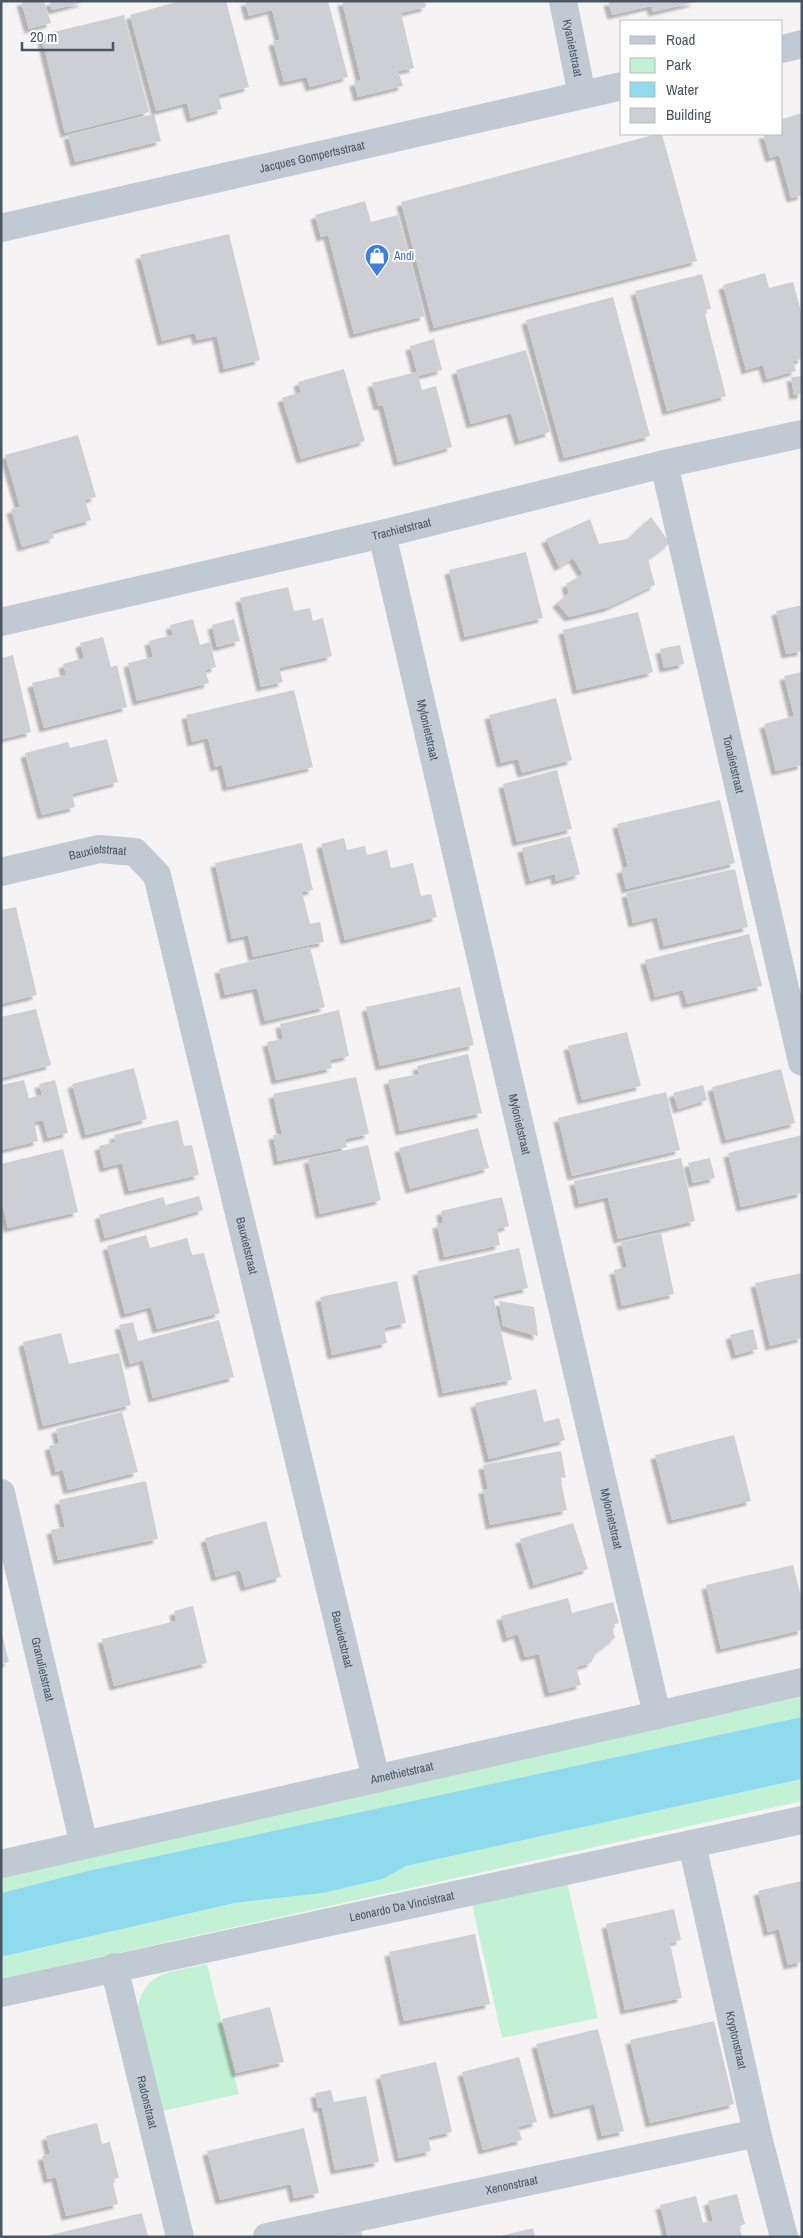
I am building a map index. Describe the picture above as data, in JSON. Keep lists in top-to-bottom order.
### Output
{
  "streets": {
    "street": [
      "Kyanietstraat",
      "Jacques Gompertsstraat",
      "Trachietstraat",
      "Mylonietstraat",
      "Tonalietstraat",
      "Bauxietstraat",
      "Granulietstraat",
      "Amethietstraat",
      "Leonardo Da Vincistraat",
      "Kryptonstraat",
      "Radonstraat",
      "Xenonstraat"
    ]
  },
  "crossings": [
    ["Kyanietstraat", "Jacques Gompertsstraat"],
    ["Trachietstraat", "Mylonietstraat"],
    ["Trachietstraat", "Tonalietstraat"],
    ["Mylonietstraat", "Amethietstraat"],
    ["Bauxietstraat", "Amethietstraat"],
    ["Granulietstraat", "Amethietstraat"],
    ["Leonardo Da Vincistraat", "Kryptonstraat"],
    ["Leonardo Da Vincistraat", "Radonstraat"],
    ["Kryptonstraat", "Xenonstraat"]
  ],
  "places": {
    "shop": ["Andi"]
  },
  "legend": [
    "Road",
    "Park",
    "Water",
    "Building"
  ],
  "scale_bar": "20 m"
}
